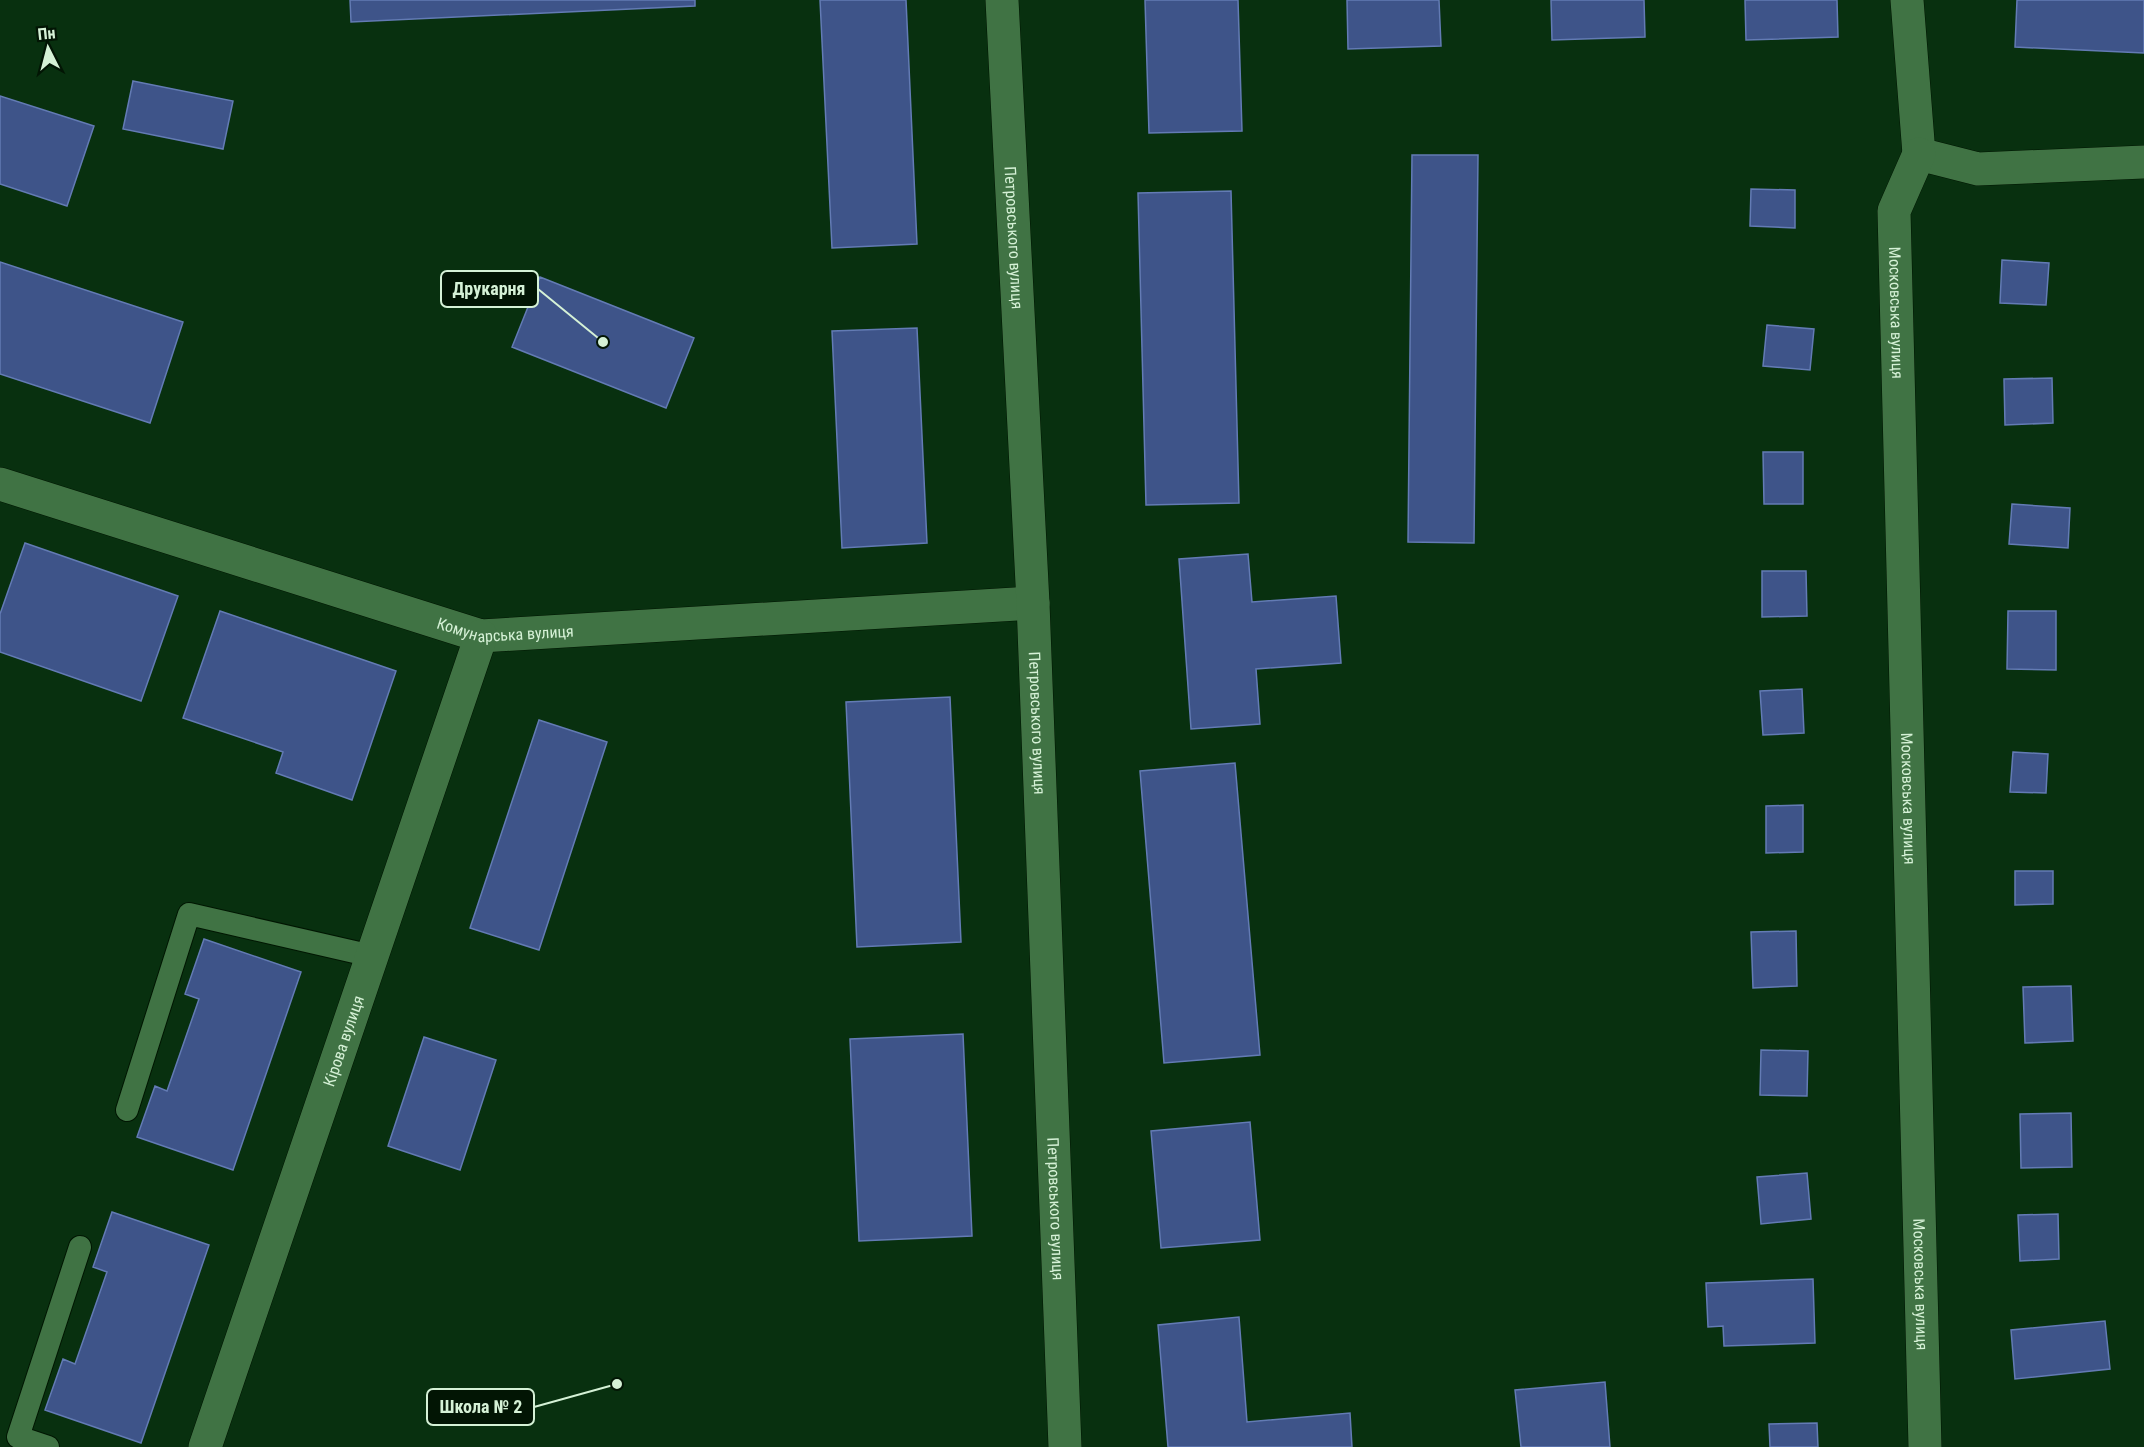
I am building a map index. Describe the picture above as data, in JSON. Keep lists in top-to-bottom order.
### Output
{
  "streets": {
    "street": [
      "Петровського вулиця",
      "Московська вулиця",
      "Комунарська вулиця",
      "Кірова вулиця"
    ]
  },
  "crossings": [
    ["Петровського вулиця", "Комунарська вулиця"],
    ["Комунарська вулиця", "Кірова вулиця"]
  ],
  "places": ["Друкарня", "Школа № 2"],
  "north": "top"
}
